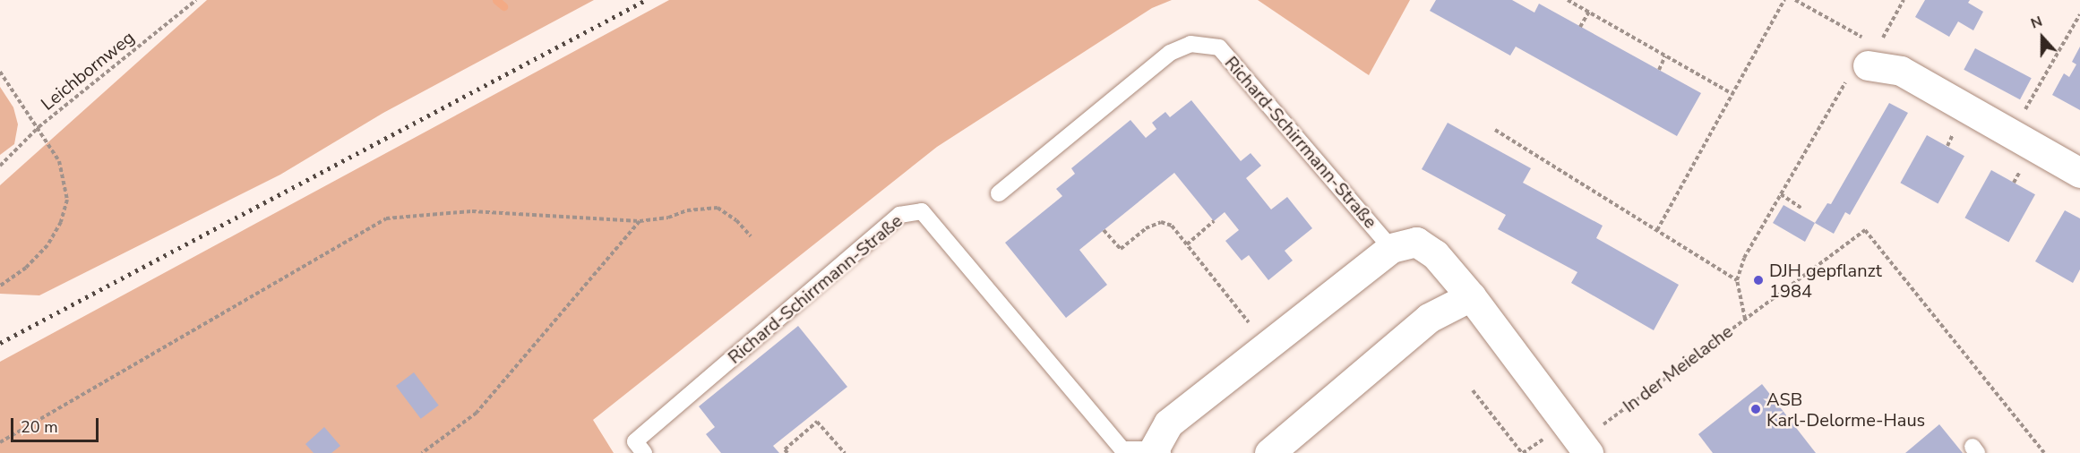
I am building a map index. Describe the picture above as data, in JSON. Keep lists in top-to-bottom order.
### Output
{
  "streets": {
    "street": ["Richard-Schirrmann-Straße"],
    "path": ["Leichbornweg", "In der Meielache"]
  },
  "crossings": [
    ["Richard-Schirrmann-Straße", "In der Meielache"]
  ],
  "places": ["DJH gepflanzt 1984", "ASB Karl-Delorme-Haus"],
  "scale_bar": "20 m",
  "north": "top"
}
